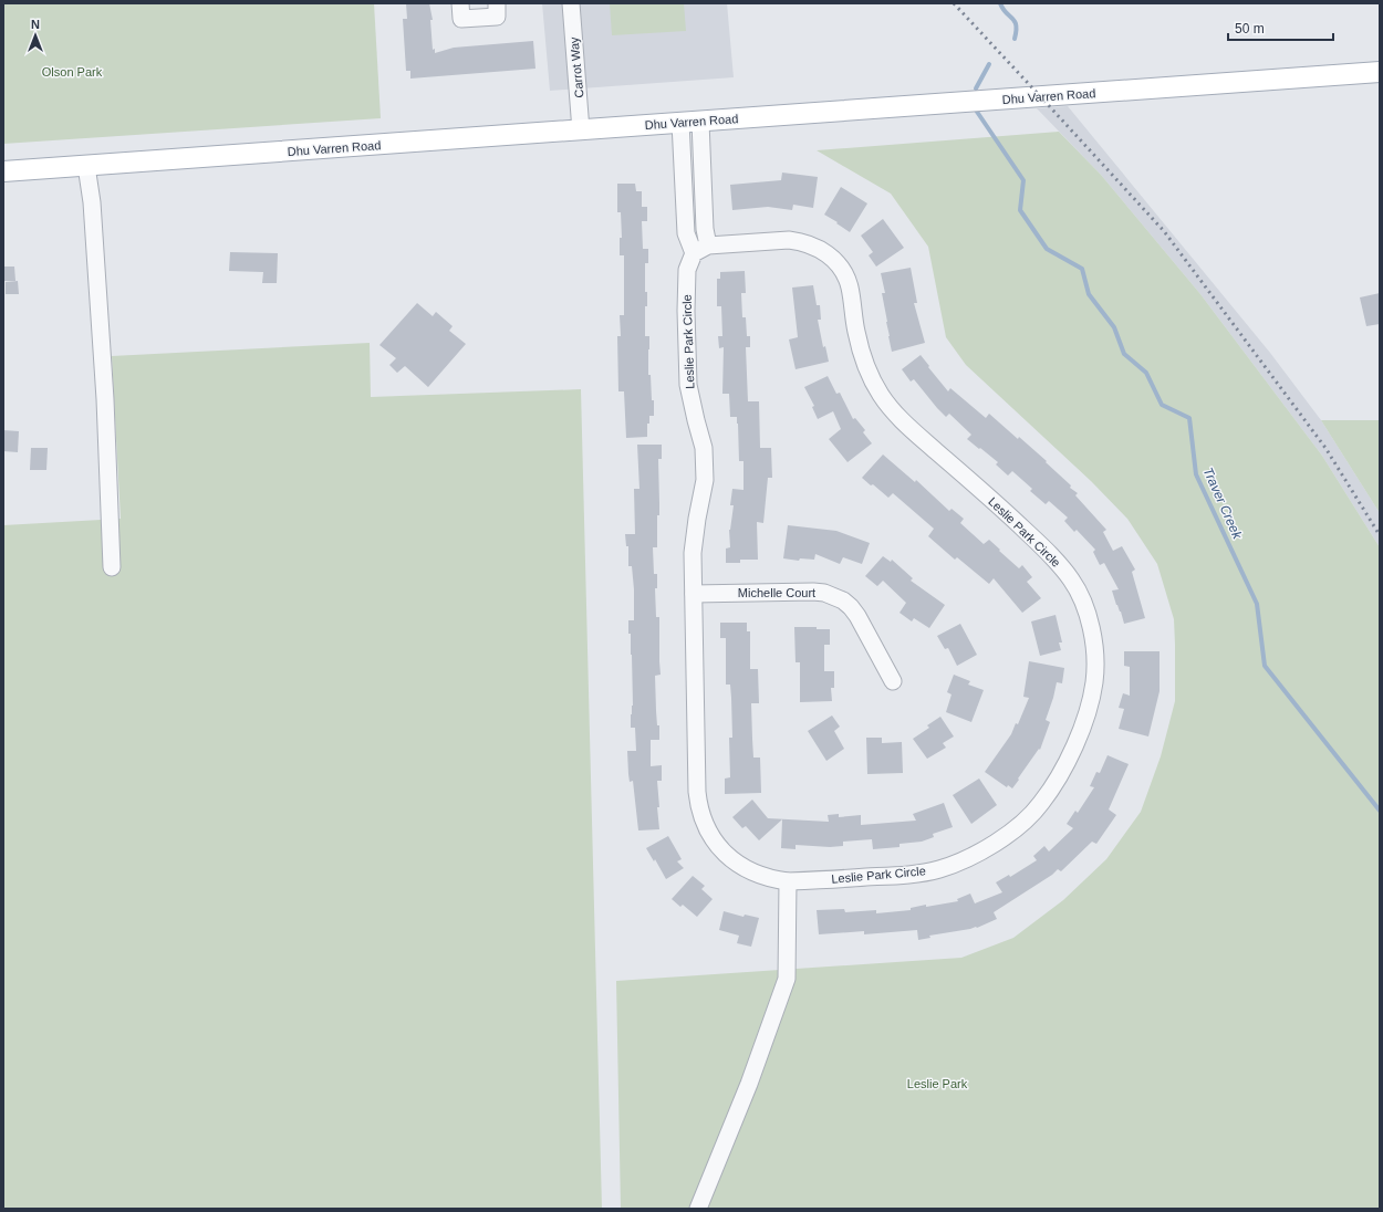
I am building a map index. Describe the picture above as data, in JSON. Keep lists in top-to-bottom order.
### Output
{
  "streets": {
    "main road": ["Dhu Varren Road"],
    "street": ["Carrot Way", "Leslie Park Circle", "Michelle Court"]
  },
  "crossings": [
    ["Carrot Way", "Dhu Varren Road"],
    ["Leslie Park Circle", "Michelle Court"]
  ],
  "water": ["Traver Creek"],
  "parks": ["Olson Park", "Leslie Park"],
  "scale_bar": "50 m",
  "north": "top"
}
